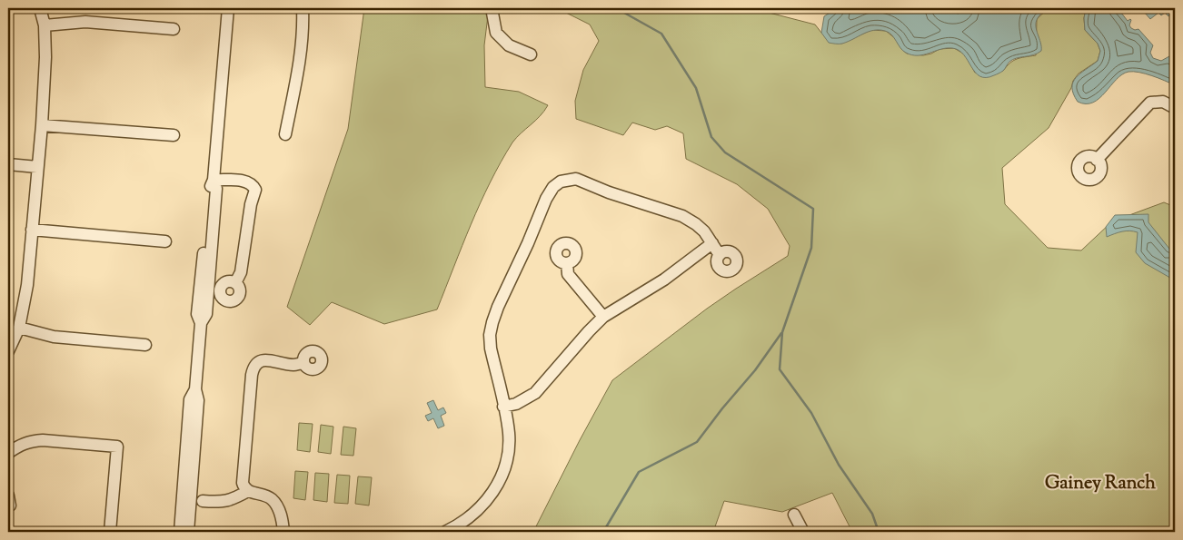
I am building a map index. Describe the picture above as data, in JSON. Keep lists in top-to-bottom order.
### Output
{
  "districts": ["Gainey Ranch"]
}
